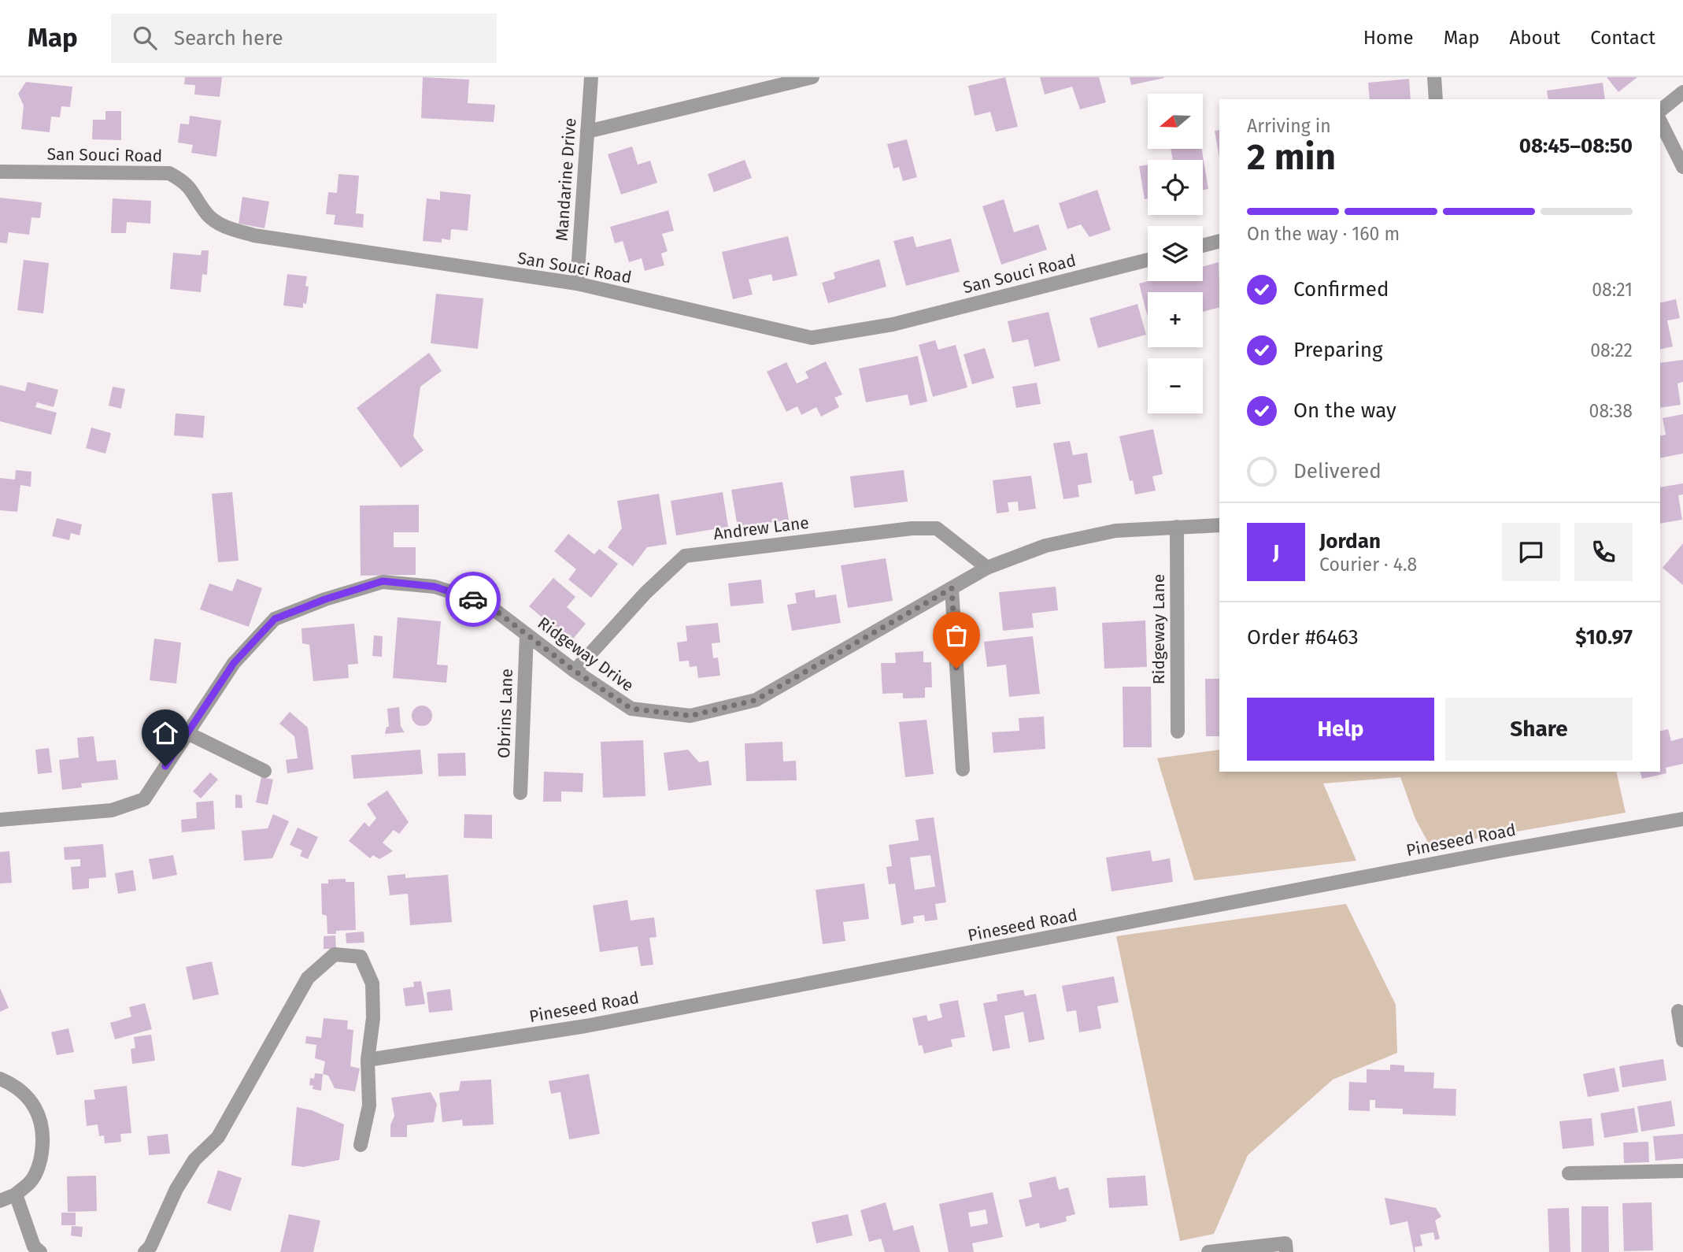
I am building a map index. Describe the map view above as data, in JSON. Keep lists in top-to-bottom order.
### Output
{
  "streets": {
    "street": [
      "San Souci Road",
      "Mandarine Drive",
      "Andrew Lane",
      "Ridgeway Lane",
      "Ridgeway Drive",
      "Obrins Lane",
      "Pineseed Road"
    ]
  },
  "crossings": [
    ["San Souci Road", "Mandarine Drive"],
    ["Andrew Lane", "Ridgeway Drive"],
    ["Ridgeway Lane", "Ridgeway Drive"],
    ["Ridgeway Drive", "Obrins Lane"]
  ],
  "north": "left",
  "page": {
    "header": "Map",
    "search": "Search here",
    "nav": [
      "Home",
      "Map",
      "About",
      "Contact"
    ],
    "map_buttons": ["+", "−"],
    "heading": ["2 min", "Arriving in", "08:45–08:50"],
    "panel": [
      "Jordan",
      "Courier · 4.8",
      "Order #6463",
      "$10.97"
    ],
    "bar": "On the way · 160 m",
    "list": [
      ["Confirmed", "08:21"],
      ["Preparing", "08:22"],
      ["On the way", "08:38"],
      "Delivered"
    ],
    "round": "J",
    "buttons": ["Help", "Share"]
  }
}
